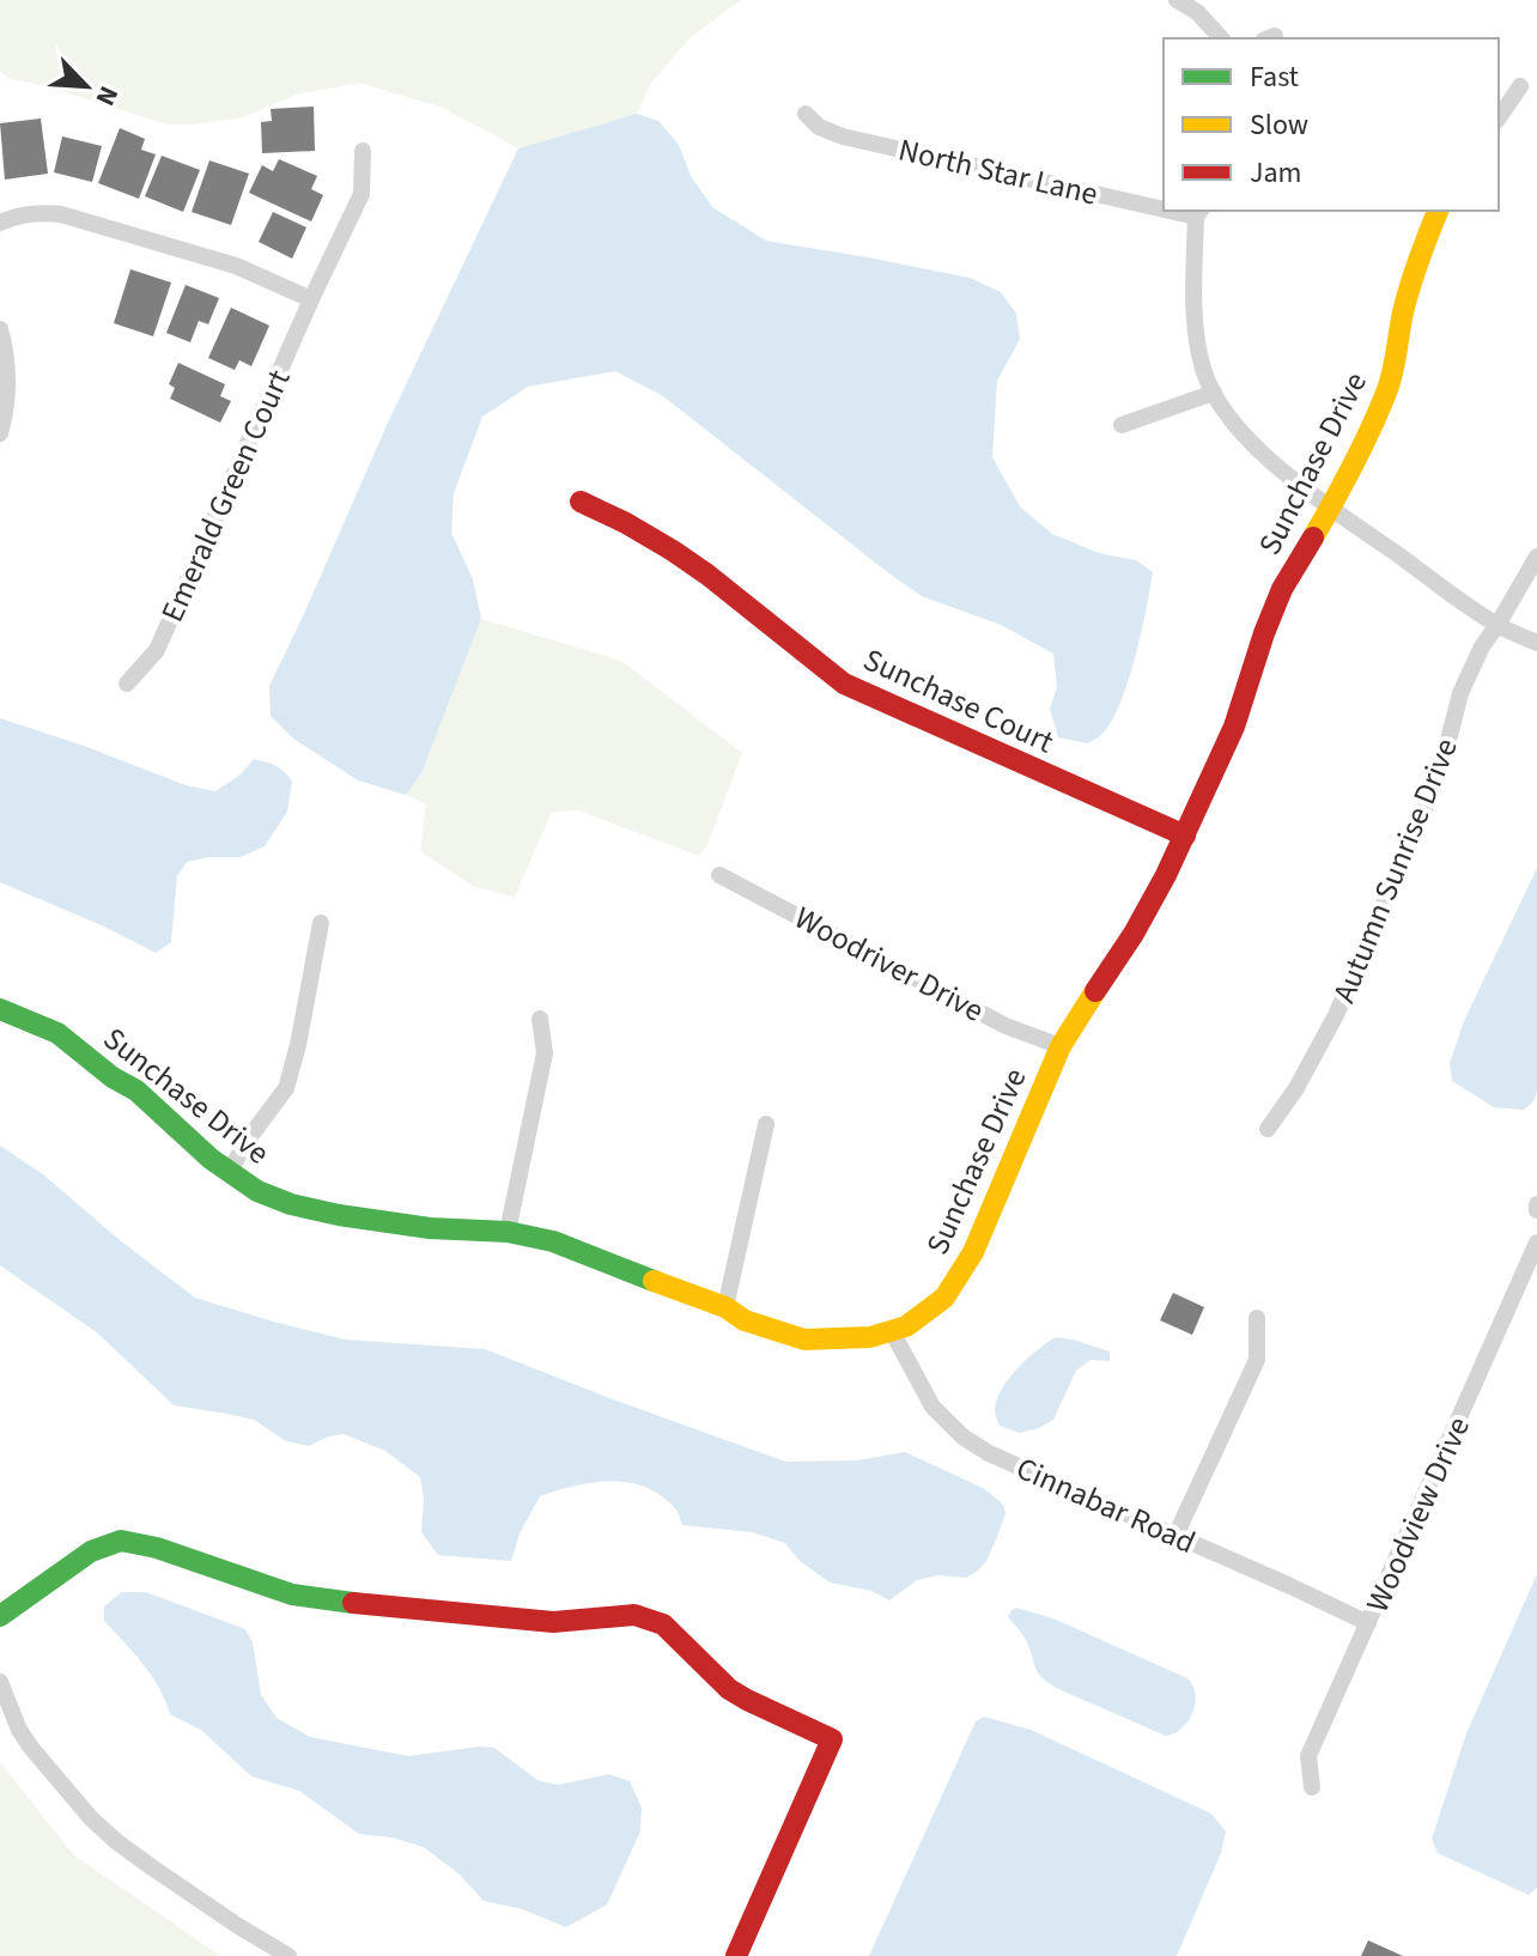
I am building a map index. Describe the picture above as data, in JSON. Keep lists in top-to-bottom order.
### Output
{
  "streets": {
    "street": [
      "North Star Lane",
      "Sunchase Drive",
      "Emerald Green Court",
      "Sunchase Court",
      "Autumn Sunrise Drive",
      "Woodriver Drive",
      "Cinnabar Road",
      "Woodview Drive"
    ]
  },
  "crossings": [
    ["Sunchase Drive", "Sunchase Court"],
    ["Sunchase Drive", "Woodriver Drive"],
    ["Sunchase Drive", "Cinnabar Road"],
    ["Cinnabar Road", "Woodview Drive"]
  ],
  "legend": ["Fast", "Slow", "Jam"],
  "north": "bottom right"
}
